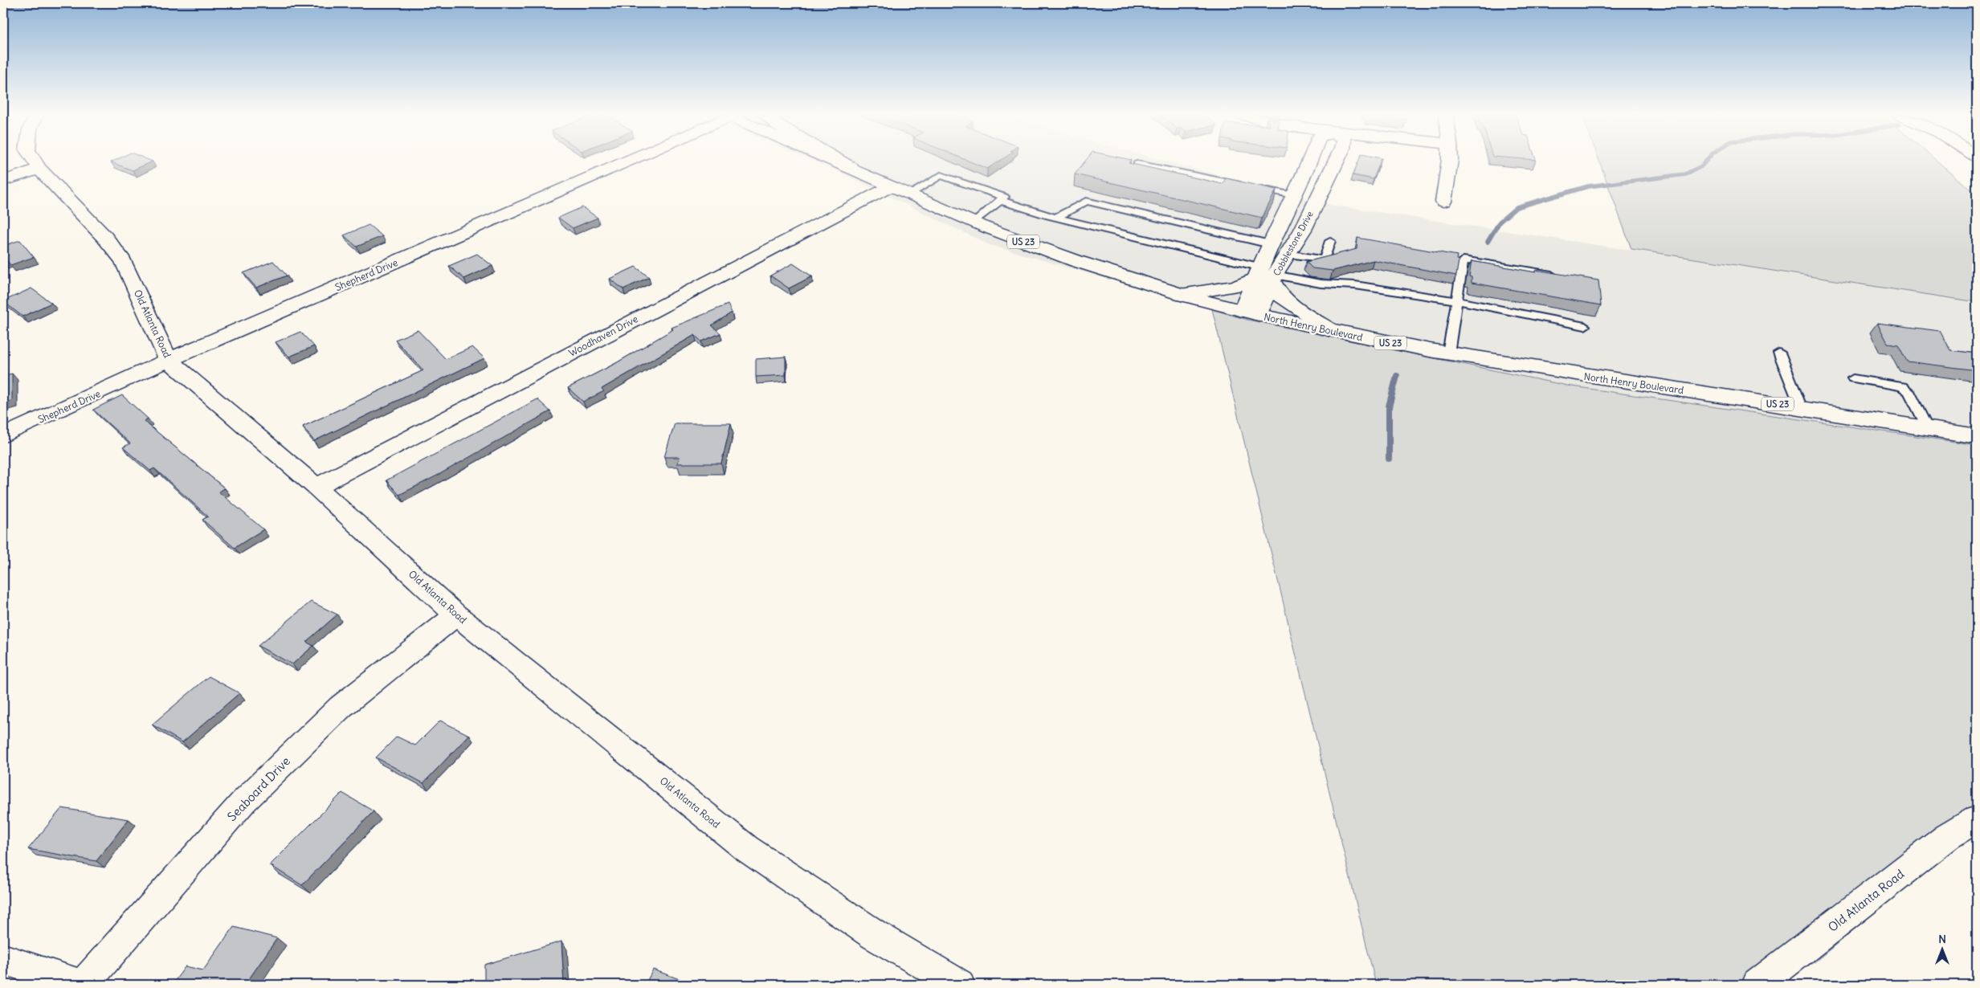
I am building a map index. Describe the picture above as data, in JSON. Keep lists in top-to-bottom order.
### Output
{
  "streets": {
    "main road": [
      "US 23",
      "Cobblestone Drive",
      "Shepherd Drive",
      "Old Atlanta Road",
      "North Henry Boulevard",
      "Woodhaven Drive",
      "Seaboard Drive"
    ]
  },
  "crossings": [
    ["Cobblestone Drive", "North Henry Boulevard"],
    ["Shepherd Drive", "Old Atlanta Road"],
    ["Old Atlanta Road", "Woodhaven Drive"],
    ["Old Atlanta Road", "Seaboard Drive"],
    ["North Henry Boulevard", "Woodhaven Drive"]
  ],
  "north": "top"
}
